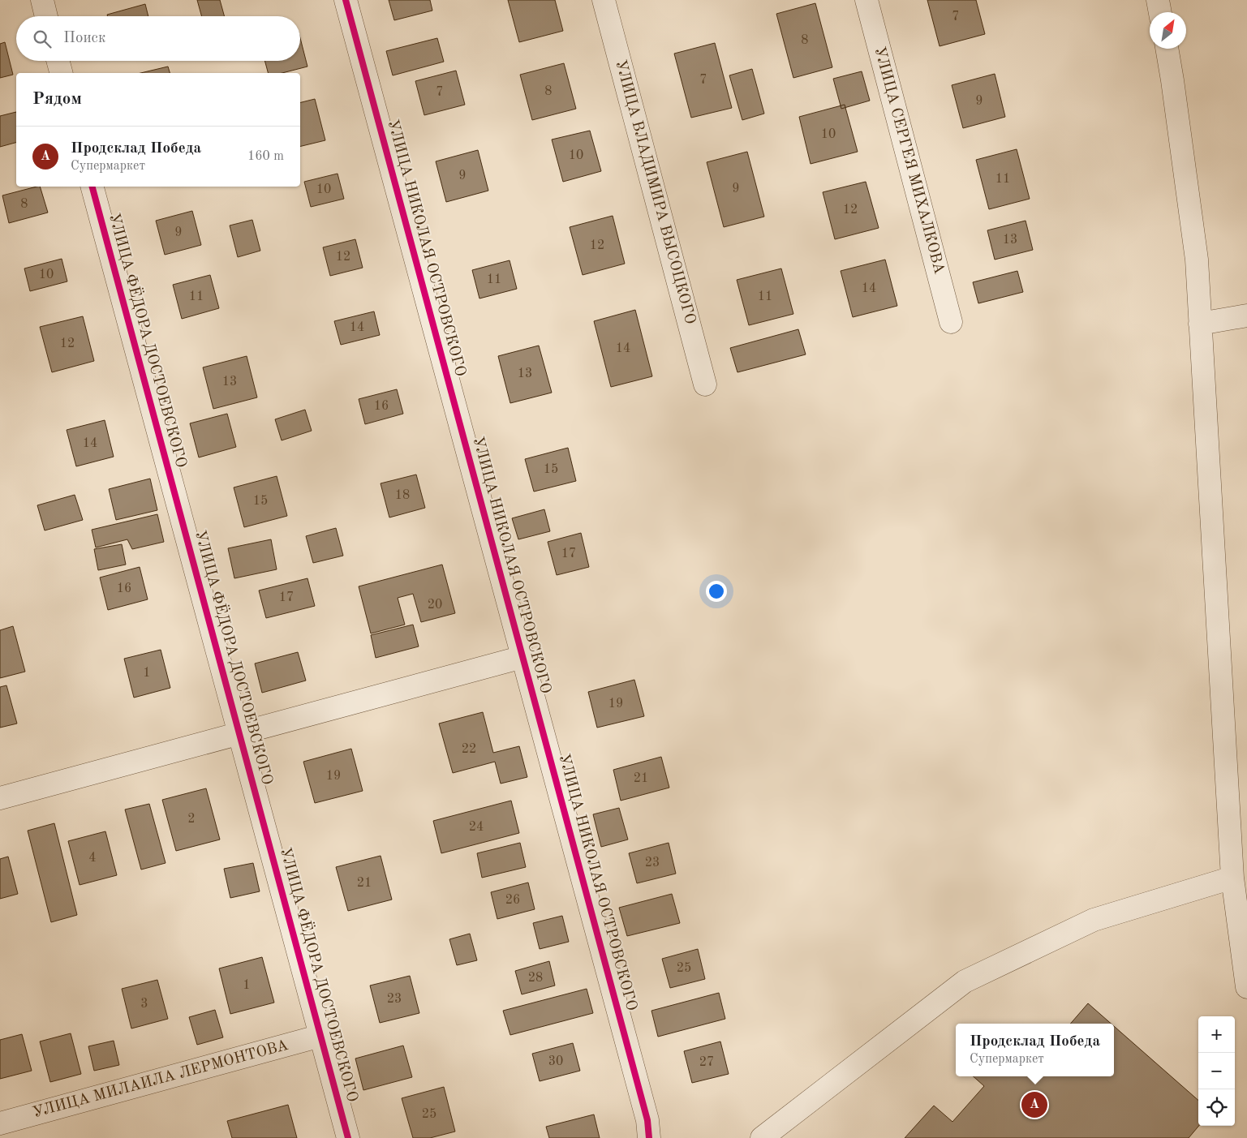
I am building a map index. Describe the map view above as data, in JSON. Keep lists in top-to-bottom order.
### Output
{
  "streets": {
    "street": [
      "УЛИЦА СЕРГЕЯ МИХАЛКОВА",
      "УЛИЦА ВЛАДИМИРА ВЫСОЦКОГО",
      "УЛИЦА НИКОЛАЯ ОСТРОВСКОГО",
      "УЛИЦА ФЁДОРА ДОСТОЕВСКОГО",
      "УЛИЦА МИЛАИЛА ЛЕРМОНТОВА"
    ]
  },
  "crossings": [
    ["УЛИЦА ФЁДОРА ДОСТОЕВСКОГО", "УЛИЦА МИЛАИЛА ЛЕРМОНТОВА"]
  ],
  "house_numbers": [
    "7",
    "8",
    "7",
    "8",
    "7",
    "9",
    "10",
    "10",
    "9",
    "11",
    "9",
    "10",
    "8",
    "12",
    "9",
    "13",
    "12",
    "12",
    "10",
    "11",
    "14",
    "11",
    "11",
    "14",
    "12",
    "14",
    "13",
    "13",
    "16",
    "14",
    "15",
    "18",
    "15",
    "17",
    "16",
    "17",
    "20",
    "1",
    "19",
    "22",
    "19",
    "21",
    "2",
    "24",
    "4",
    "23",
    "21",
    "26",
    "25",
    "28",
    "1",
    "23",
    "3",
    "30",
    "27",
    "25"
  ],
  "north": "top right",
  "page": {
    "search": "Поиск",
    "heading": "Рядом",
    "list": [
      {
        "mark": "A",
        "name": "Продсклад Победа",
        "note": "Супермаркет",
        "value": "160 m"
      }
    ],
    "map_buttons": ["+", "−"],
    "popup": ["Продсклад Победа", "Супермаркет"],
    "pins": "A"
  }
}
